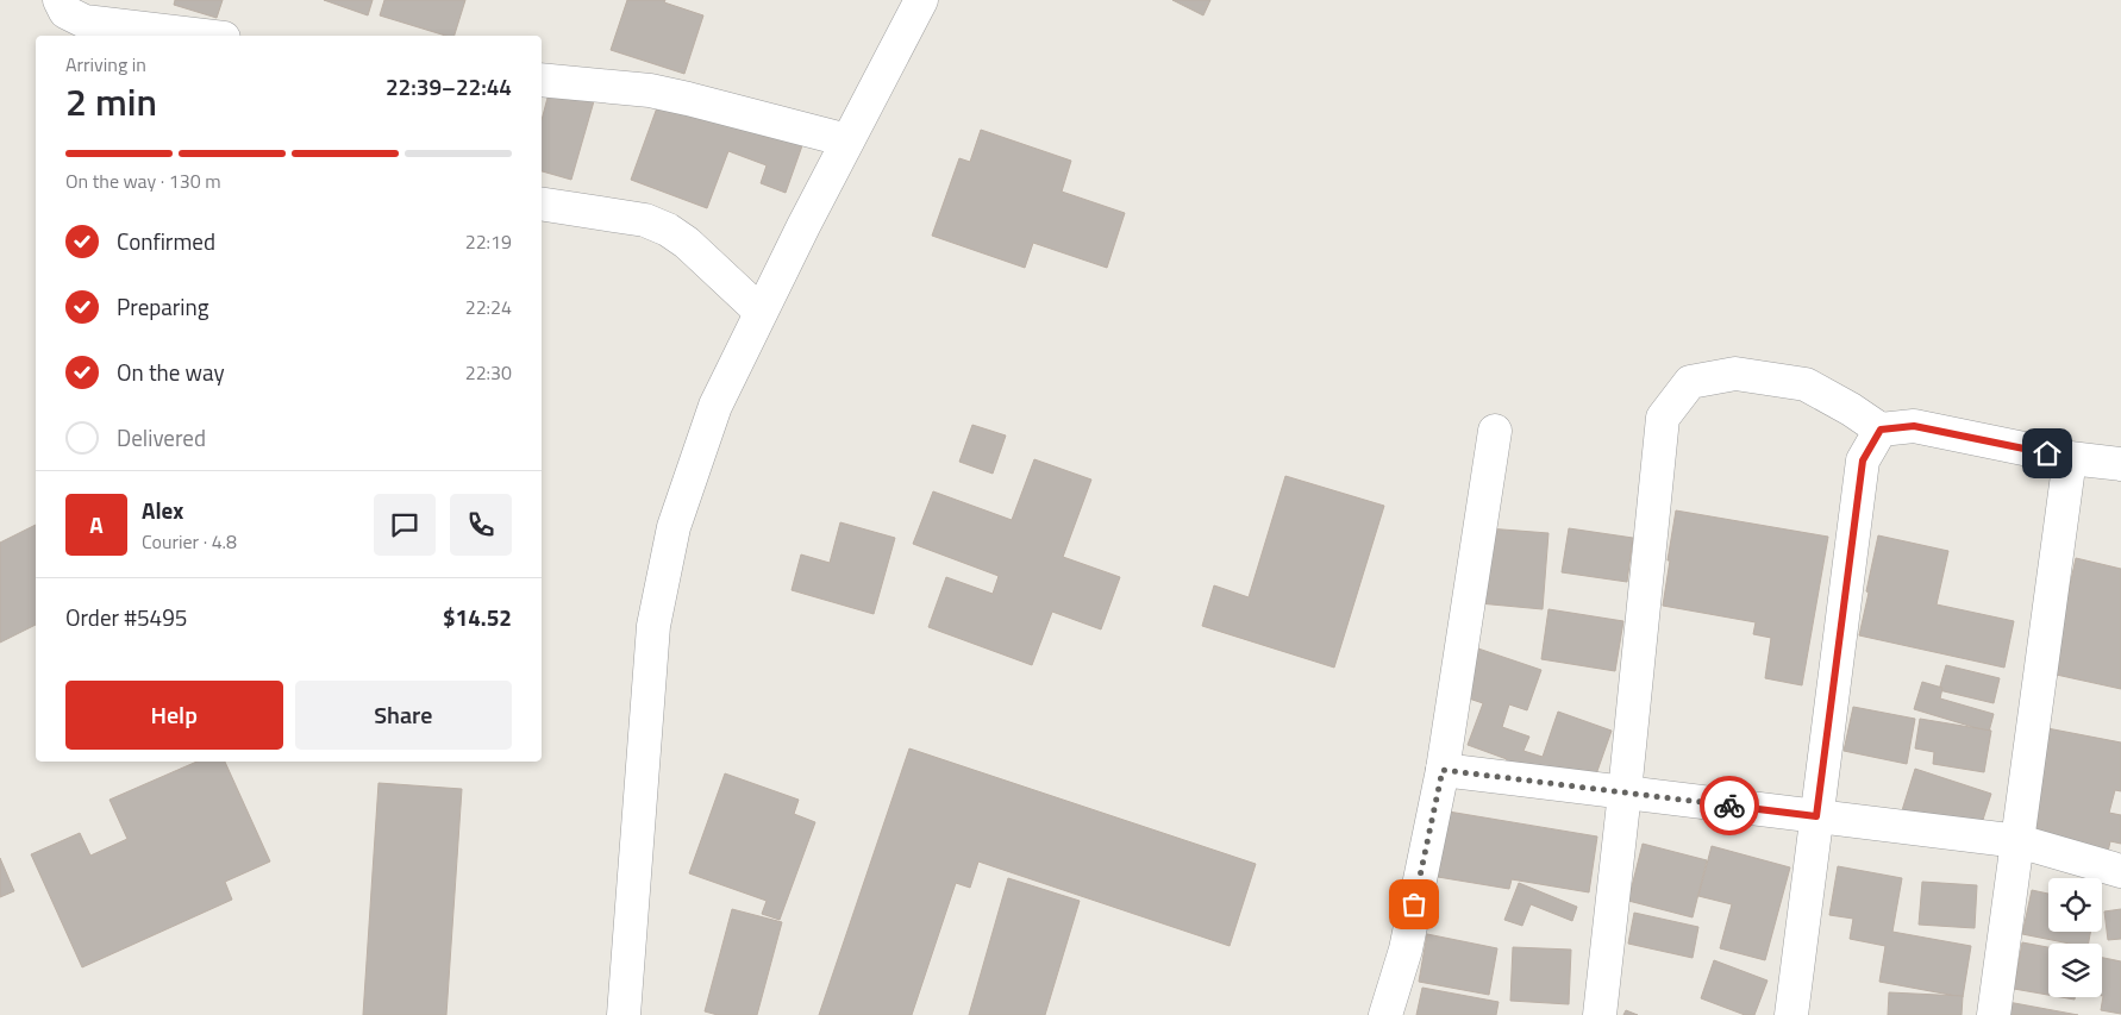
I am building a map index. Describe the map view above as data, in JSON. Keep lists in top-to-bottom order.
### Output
{
  "page": {
    "heading": ["2 min", "Arriving in", "22:39–22:44"],
    "panel": [
      "Alex",
      "Courier · 4.8",
      "Order #5495",
      "$14.52"
    ],
    "bar": "On the way · 130 m",
    "list": [
      ["Confirmed", "22:19"],
      ["Preparing", "22:24"],
      ["On the way", "22:30"],
      "Delivered"
    ],
    "round": "A",
    "buttons": ["Help", "Share"]
  }
}
